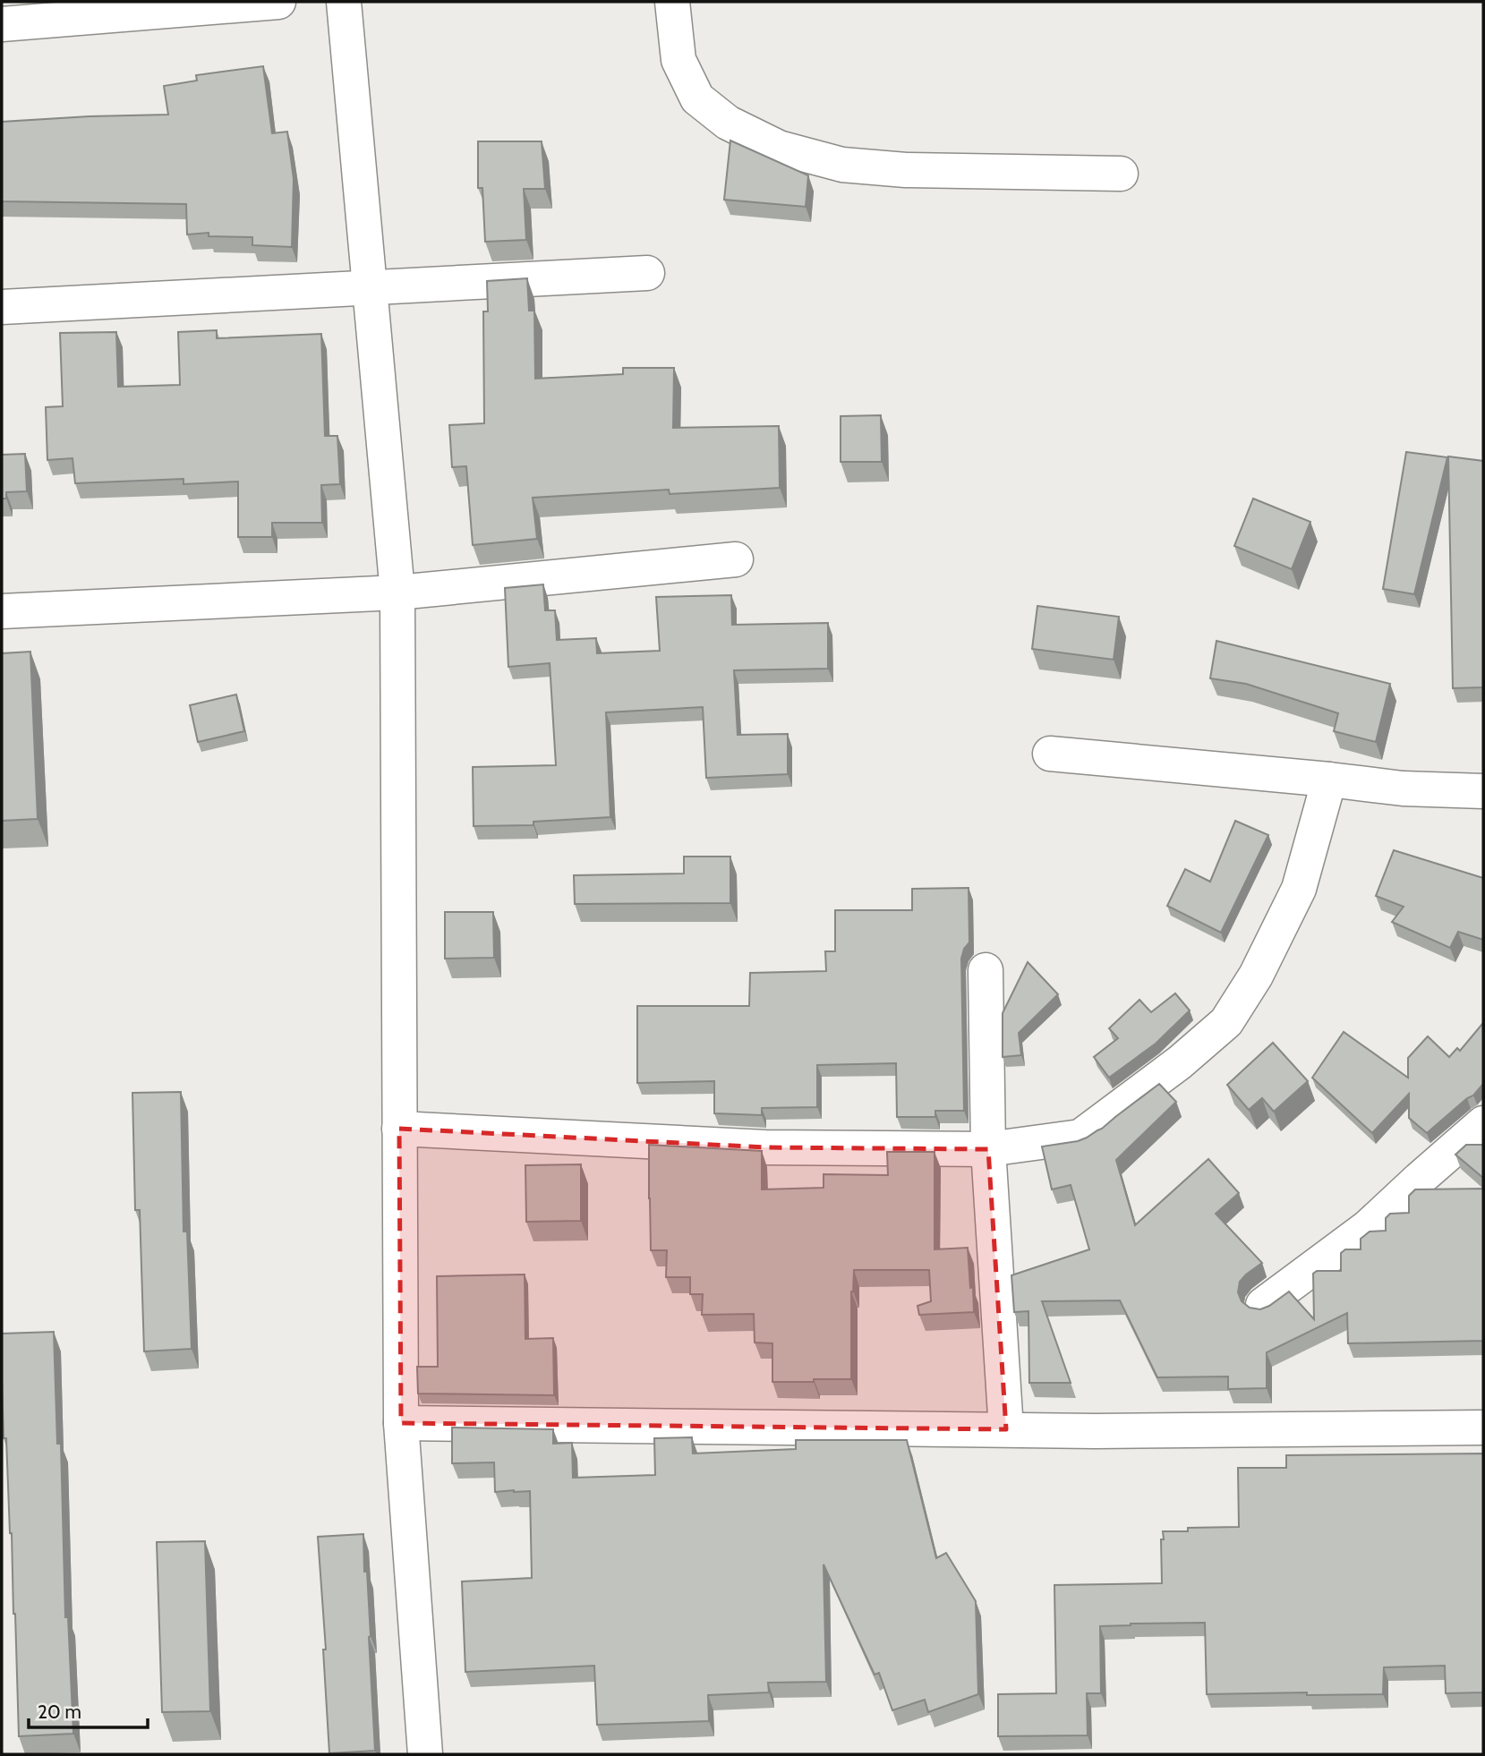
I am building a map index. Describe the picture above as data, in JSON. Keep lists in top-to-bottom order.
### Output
{
  "scale_bar": "20 m"
}
